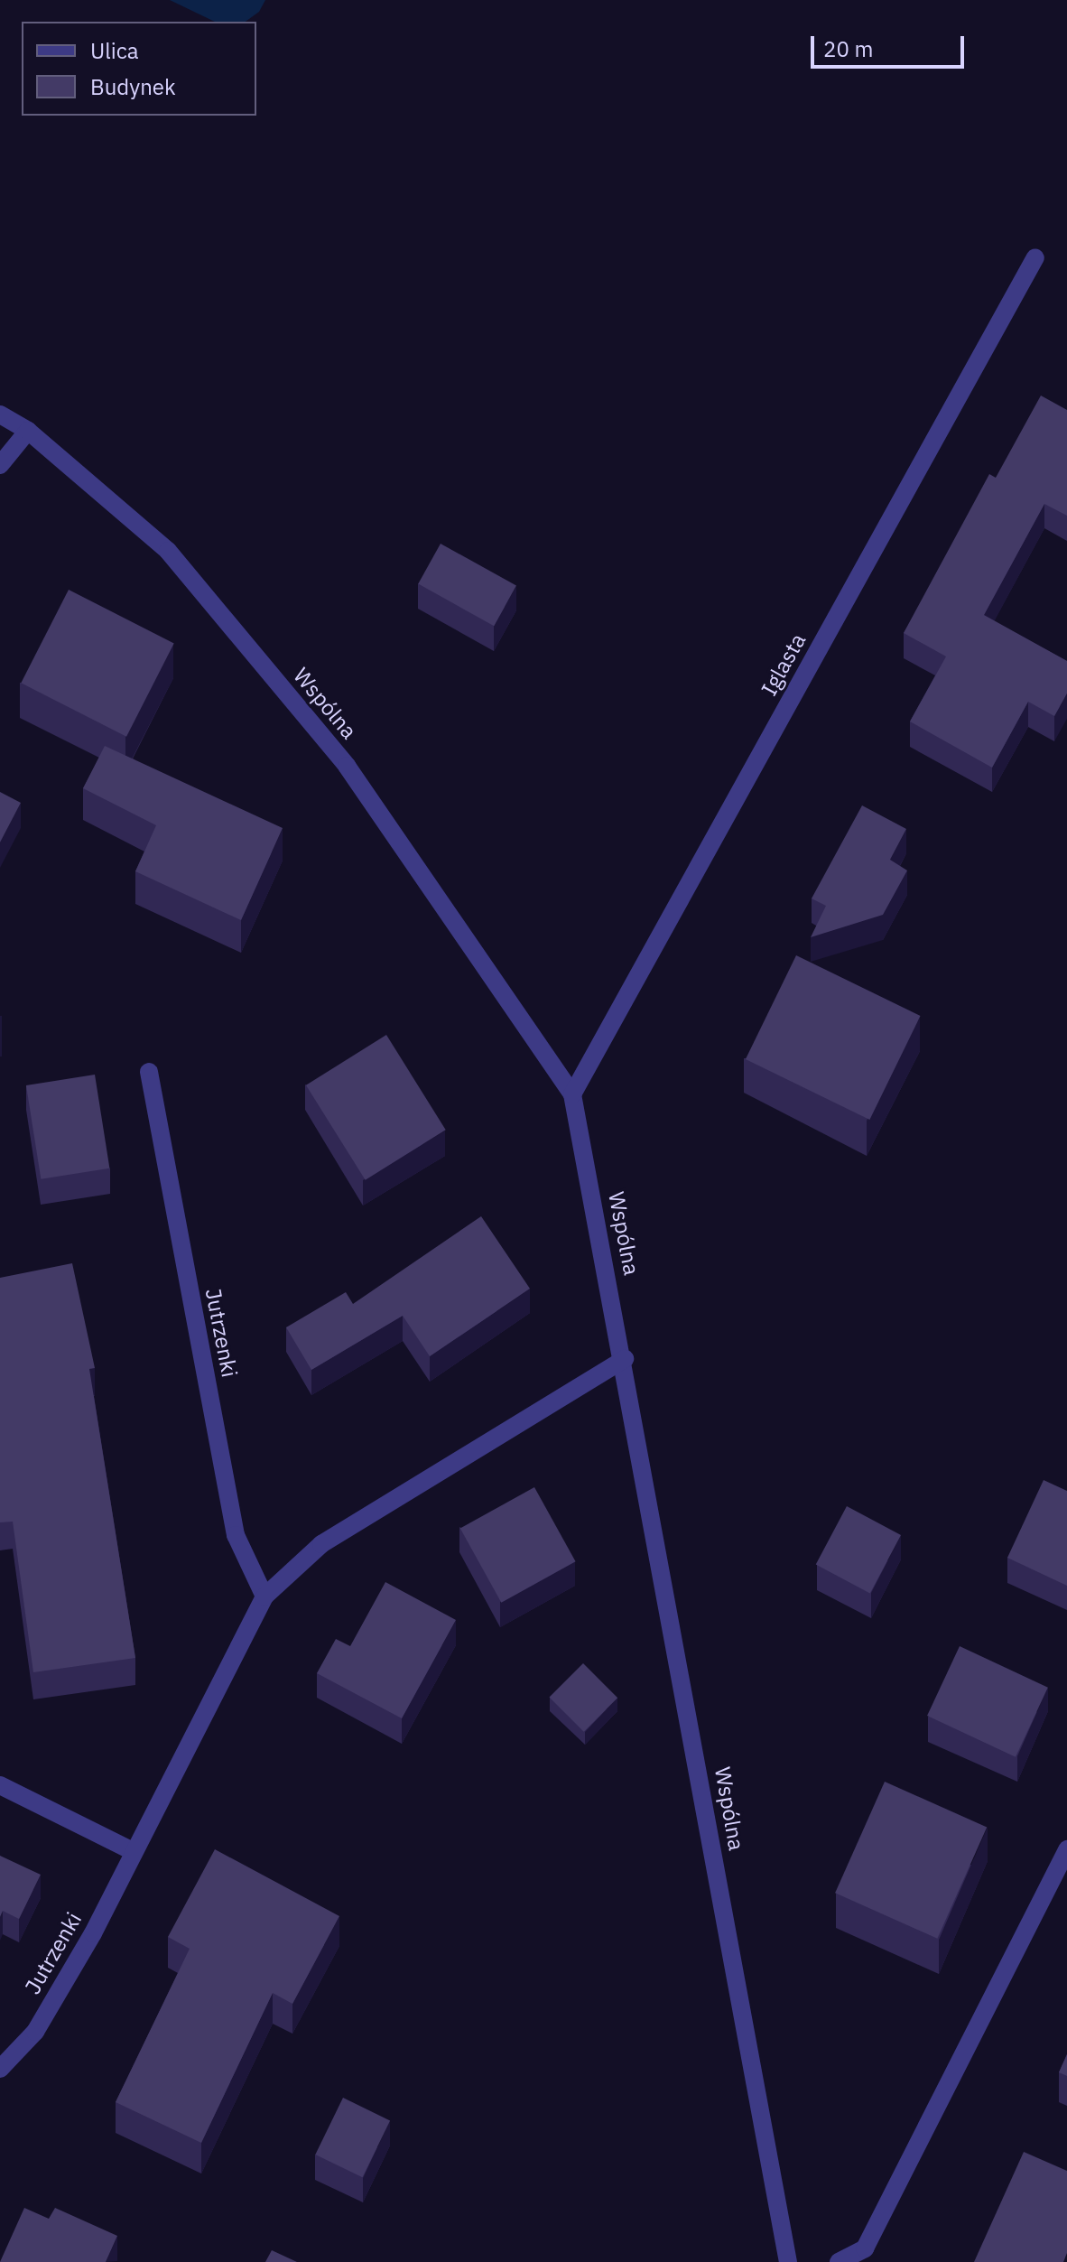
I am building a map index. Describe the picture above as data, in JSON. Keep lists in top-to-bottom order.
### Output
{
  "streets": {
    "street": ["Iglasta", "Wspólna", "Jutrzenki"]
  },
  "crossings": [
    ["Iglasta", "Wspólna"],
    ["Wspólna", "Jutrzenki"]
  ],
  "legend": ["Ulica", "Budynek"],
  "scale_bar": "20 m"
}
